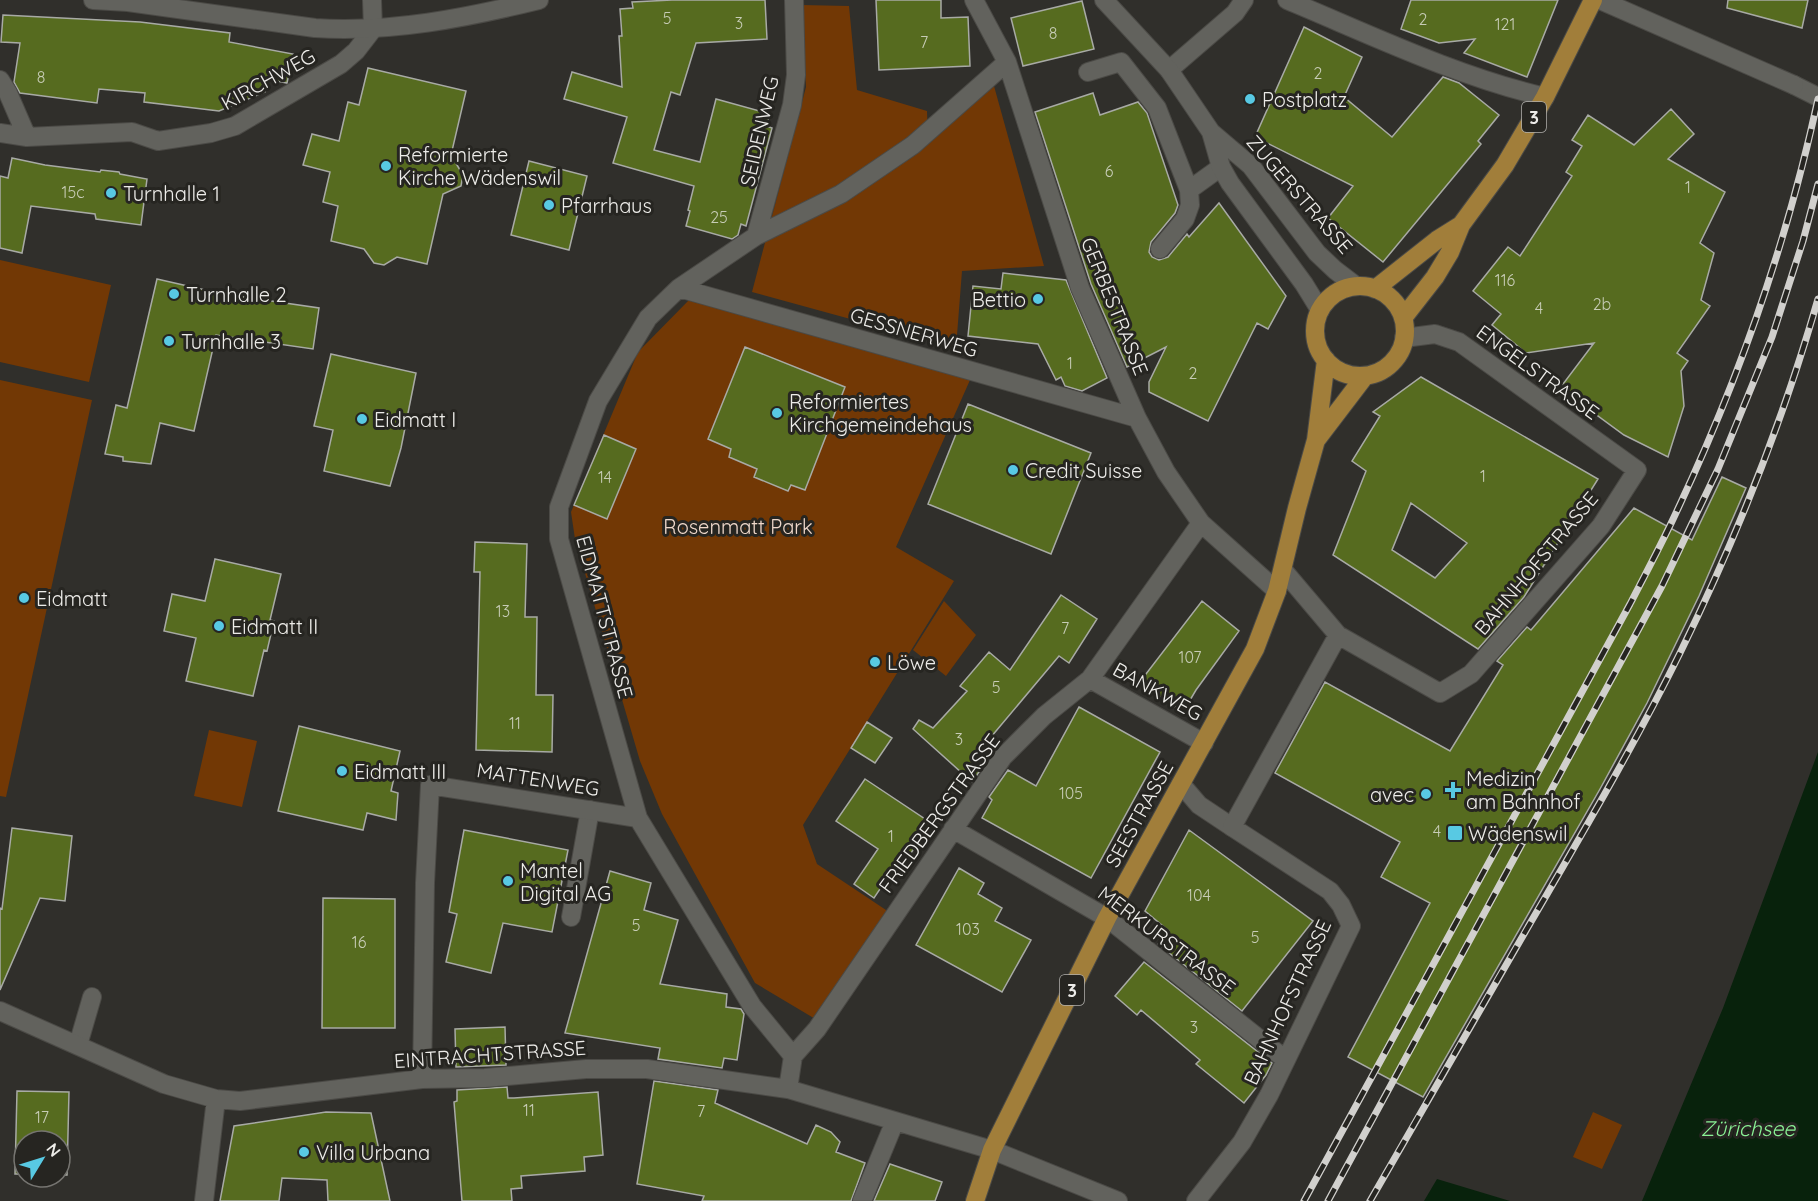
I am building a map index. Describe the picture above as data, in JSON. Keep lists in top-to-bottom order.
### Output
{
  "streets": {
    "main road": ["3", "SEESTRASSE"],
    "street": [
      "KIRCHWEG",
      "SEIDENWEG",
      "ZUGERSTRASSE",
      "GERBESTRASSE",
      "GESSNERWEG",
      "ENGELSTRASSE",
      "BAHNHOFSTRASSE",
      "EIDMATTSTRASSE",
      "BANKWEG",
      "MATTENWEG",
      "FRIEDBERGSTRASSE",
      "MERKURSTRASSE",
      "EINTRACHTSTRASSE"
    ]
  },
  "crossings": [
    ["3", "ZUGERSTRASSE"],
    ["3", "ENGELSTRASSE"],
    ["3", "SEESTRASSE"],
    ["SEIDENWEG", "EIDMATTSTRASSE"],
    ["ZUGERSTRASSE", "ENGELSTRASSE"],
    ["ZUGERSTRASSE", "SEESTRASSE"],
    ["GERBESTRASSE", "GESSNERWEG"],
    ["GERBESTRASSE", "EIDMATTSTRASSE"],
    ["GERBESTRASSE", "FRIEDBERGSTRASSE"],
    ["GERBESTRASSE", "SEESTRASSE"],
    ["GESSNERWEG", "EIDMATTSTRASSE"],
    ["ENGELSTRASSE", "BAHNHOFSTRASSE"],
    ["ENGELSTRASSE", "SEESTRASSE"],
    ["BAHNHOFSTRASSE", "SEESTRASSE"],
    ["BAHNHOFSTRASSE", "MERKURSTRASSE"],
    ["EIDMATTSTRASSE", "MATTENWEG"],
    ["EIDMATTSTRASSE", "FRIEDBERGSTRASSE"],
    ["BANKWEG", "FRIEDBERGSTRASSE"],
    ["BANKWEG", "SEESTRASSE"],
    ["MATTENWEG", "EINTRACHTSTRASSE"],
    ["FRIEDBERGSTRASSE", "MERKURSTRASSE"],
    ["SEESTRASSE", "MERKURSTRASSE"],
    ["SEESTRASSE", "EINTRACHTSTRASSE"]
  ],
  "water": ["Zürichsee"],
  "parks": ["Rosenmatt Park"],
  "places": {
    "other": [
      "Postplatz",
      "Reformierte Kirche Wädenswil",
      "Turnhalle 1",
      "Pfarrhaus",
      "Turnhalle 2",
      "Bettio",
      "Turnhalle 3",
      "Reformiertes Kirchgemeindehaus",
      "Eidmatt I",
      "Credit Suisse",
      "Eidmatt",
      "Eidmatt II",
      "Löwe",
      "Eidmatt III",
      "avec",
      "Mantel Digital AG",
      "Villa Urbana"
    ],
    "health": ["Medizin am Bahnhof"],
    "transit": ["Wädenswil"]
  },
  "house_numbers": [
    "5",
    "2",
    "3",
    "121",
    "8",
    "7",
    "2",
    "8",
    "6",
    "1",
    "15c",
    "25",
    "116",
    "2b",
    "4",
    "1",
    "2",
    "1",
    "14",
    "13",
    "7",
    "107",
    "5",
    "11",
    "3",
    "105",
    "4",
    "1",
    "104",
    "5",
    "103",
    "5",
    "16",
    "3",
    "11",
    "7",
    "17"
  ],
  "north": "top right"
}
